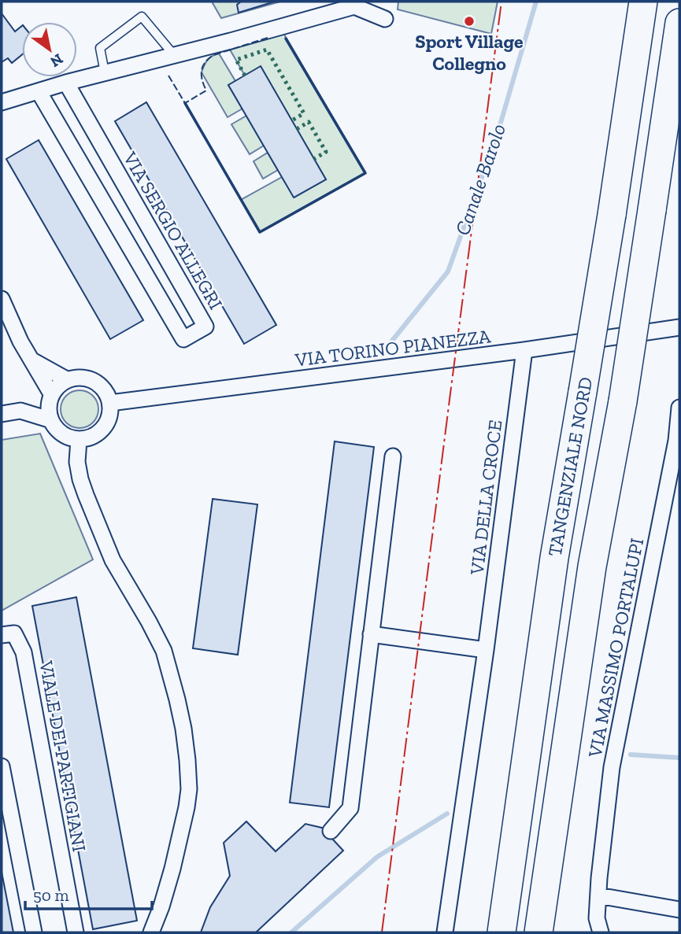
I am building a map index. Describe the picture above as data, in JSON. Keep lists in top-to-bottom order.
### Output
{
  "streets": {
    "highway": ["TANGENZIALE NORD"],
    "street": [
      "VIA SERGIO ALLEGRI",
      "VIA TORINO PIANEZZA",
      "VIA DELLA CROCE",
      "VIA MASSIMO PORTALUPI",
      "VIALE DEI PARTIGIANI"
    ]
  },
  "crossings": [
    ["VIA TORINO PIANEZZA", "VIA DELLA CROCE"]
  ],
  "water": ["Canale Barolo"],
  "places": ["Sport Village Collegno"],
  "scale_bar": "50 m",
  "north": "bottom right"
}
